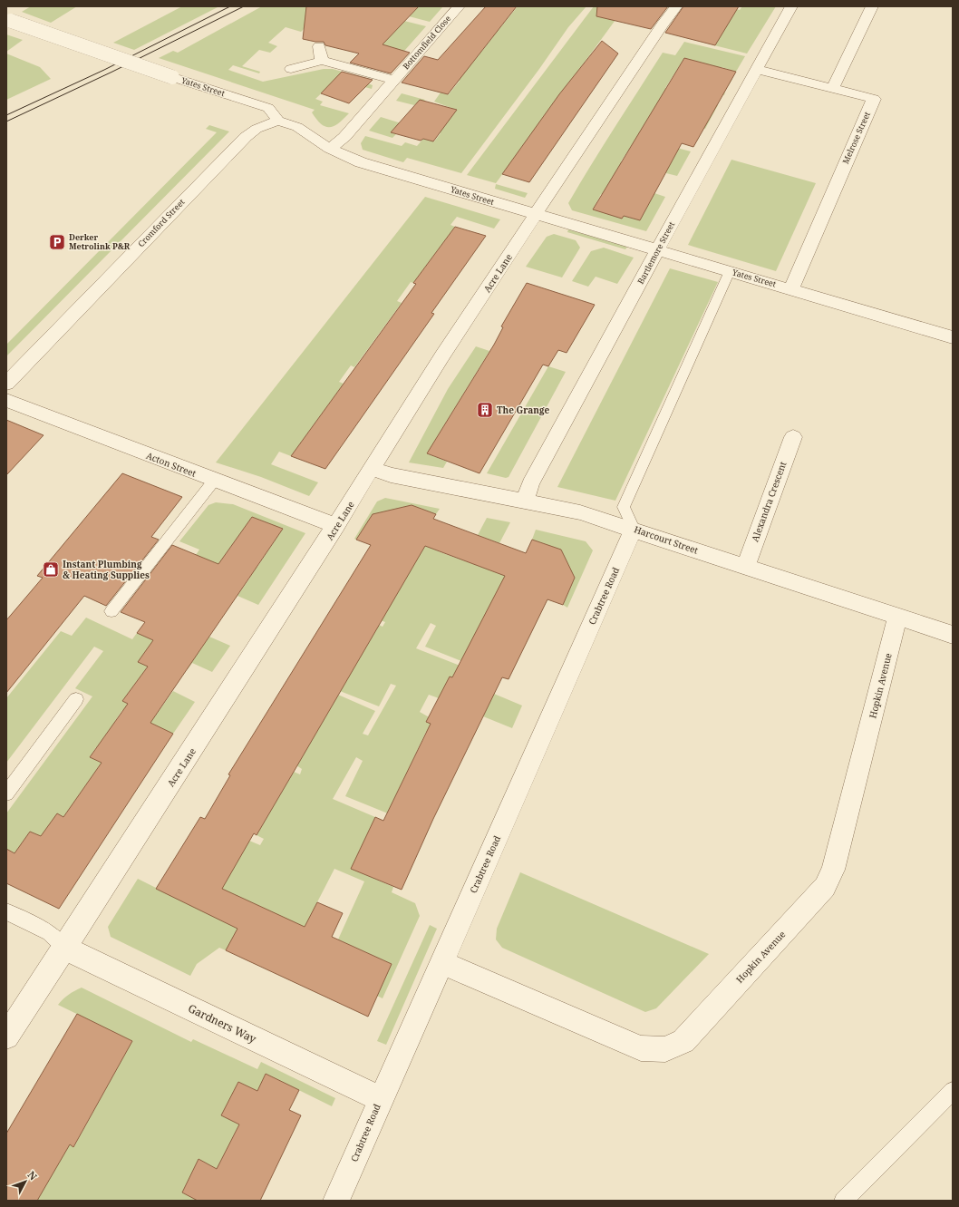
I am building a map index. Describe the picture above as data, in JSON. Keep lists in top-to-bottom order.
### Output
{
  "streets": {
    "street": [
      "Bottomfield Close",
      "Yates Street",
      "Melrose Street",
      "Cromford Street",
      "Bartlemore Street",
      "Acre Lane",
      "Acton Street",
      "Alexandra Crescent",
      "Harcourt Street",
      "Crabtree Road",
      "Hopkin Avenue",
      "Gardners Way"
    ]
  },
  "crossings": [
    ["Bottomfield Close", "Yates Street"],
    ["Yates Street", "Melrose Street"],
    ["Yates Street", "Cromford Street"],
    ["Yates Street", "Bartlemore Street"],
    ["Yates Street", "Acre Lane"],
    ["Melrose Street", "Bartlemore Street"],
    ["Bartlemore Street", "Harcourt Street"],
    ["Acre Lane", "Acton Street"],
    ["Acre Lane", "Harcourt Street"],
    ["Acre Lane", "Gardners Way"],
    ["Alexandra Crescent", "Harcourt Street"],
    ["Harcourt Street", "Crabtree Road"],
    ["Harcourt Street", "Hopkin Avenue"],
    ["Crabtree Road", "Hopkin Avenue"],
    ["Crabtree Road", "Gardners Way"]
  ],
  "places": {
    "parking": ["Derker Metrolink P&R"],
    "building": ["The Grange"],
    "shop": ["Instant Plumbing & Heating Supplies"]
  },
  "north": "top right"
}
